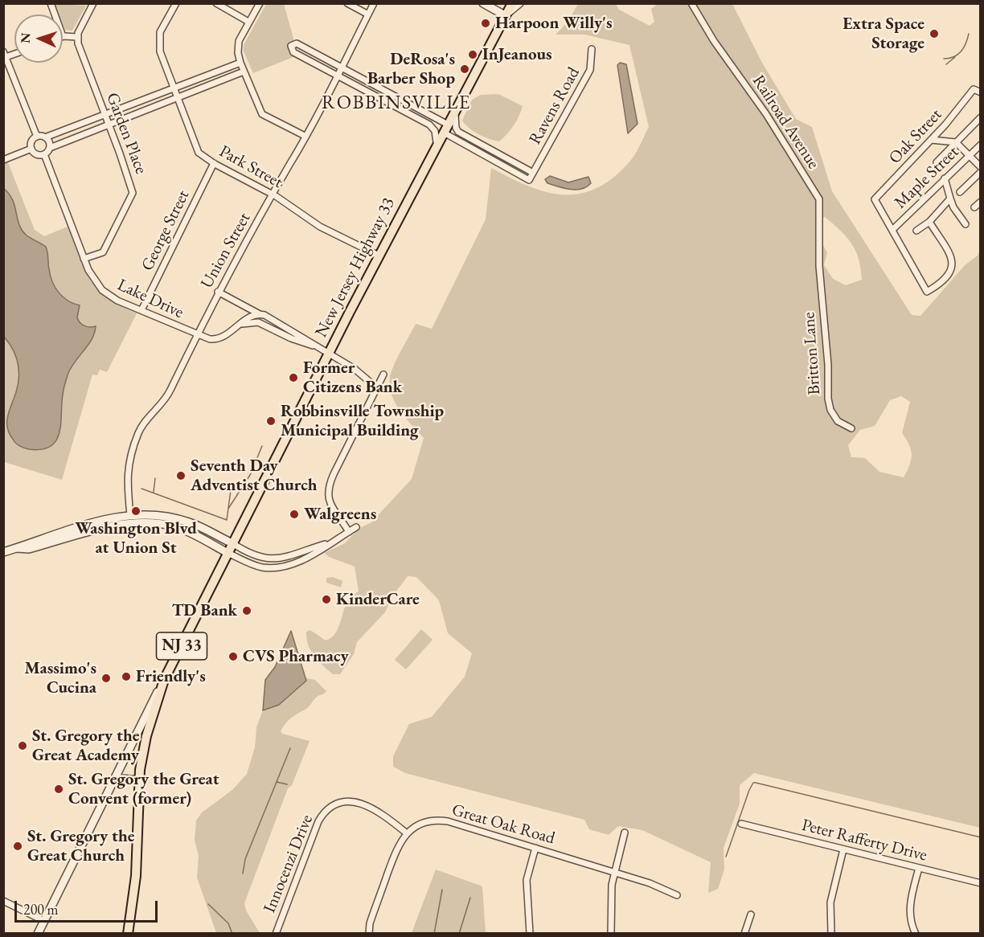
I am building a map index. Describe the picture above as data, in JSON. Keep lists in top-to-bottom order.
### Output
{
  "streets": {
    "main road": ["New Jersey Highway 33", "NJ 33"],
    "street": [
      "Ravens Road",
      "Railroad Avenue",
      "Garden Place",
      "Oak Street",
      "Park Street",
      "Maple Street",
      "George Street",
      "Union Street",
      "Lake Drive",
      "Britton Lane",
      "Great Oak Road",
      "Peter Rafferty Drive",
      "Innocenzi Drive"
    ]
  },
  "crossings": [
    ["Railroad Avenue", "Britton Lane"],
    ["Garden Place", "Lake Drive"],
    ["Oak Street", "Maple Street"],
    ["Park Street", "George Street"],
    ["Park Street", "Union Street"],
    ["Park Street", "New Jersey Highway 33"],
    ["George Street", "Lake Drive"],
    ["Union Street", "Lake Drive"],
    ["Great Oak Road", "Innocenzi Drive"]
  ],
  "districts": ["ROBBINSVILLE"],
  "places": [
    "Harpoon Willy's",
    "Extra Space Storage",
    "InJeanous",
    "DeRosa's Barber Shop",
    "Former Citizens Bank",
    "Robbinsville Township Municipal Building",
    "Seventh Day Adventist Church",
    "Washington Blvd at Union St",
    "Walgreens",
    "KinderCare",
    "TD Bank",
    "CVS Pharmacy",
    "Friendly's",
    "Massimo's Cucina",
    "St. Gregory the Great Academy",
    "St. Gregory the Great Convent (former)",
    "St. Gregory the Great Church"
  ],
  "scale_bar": "200 m",
  "north": "left"
}
